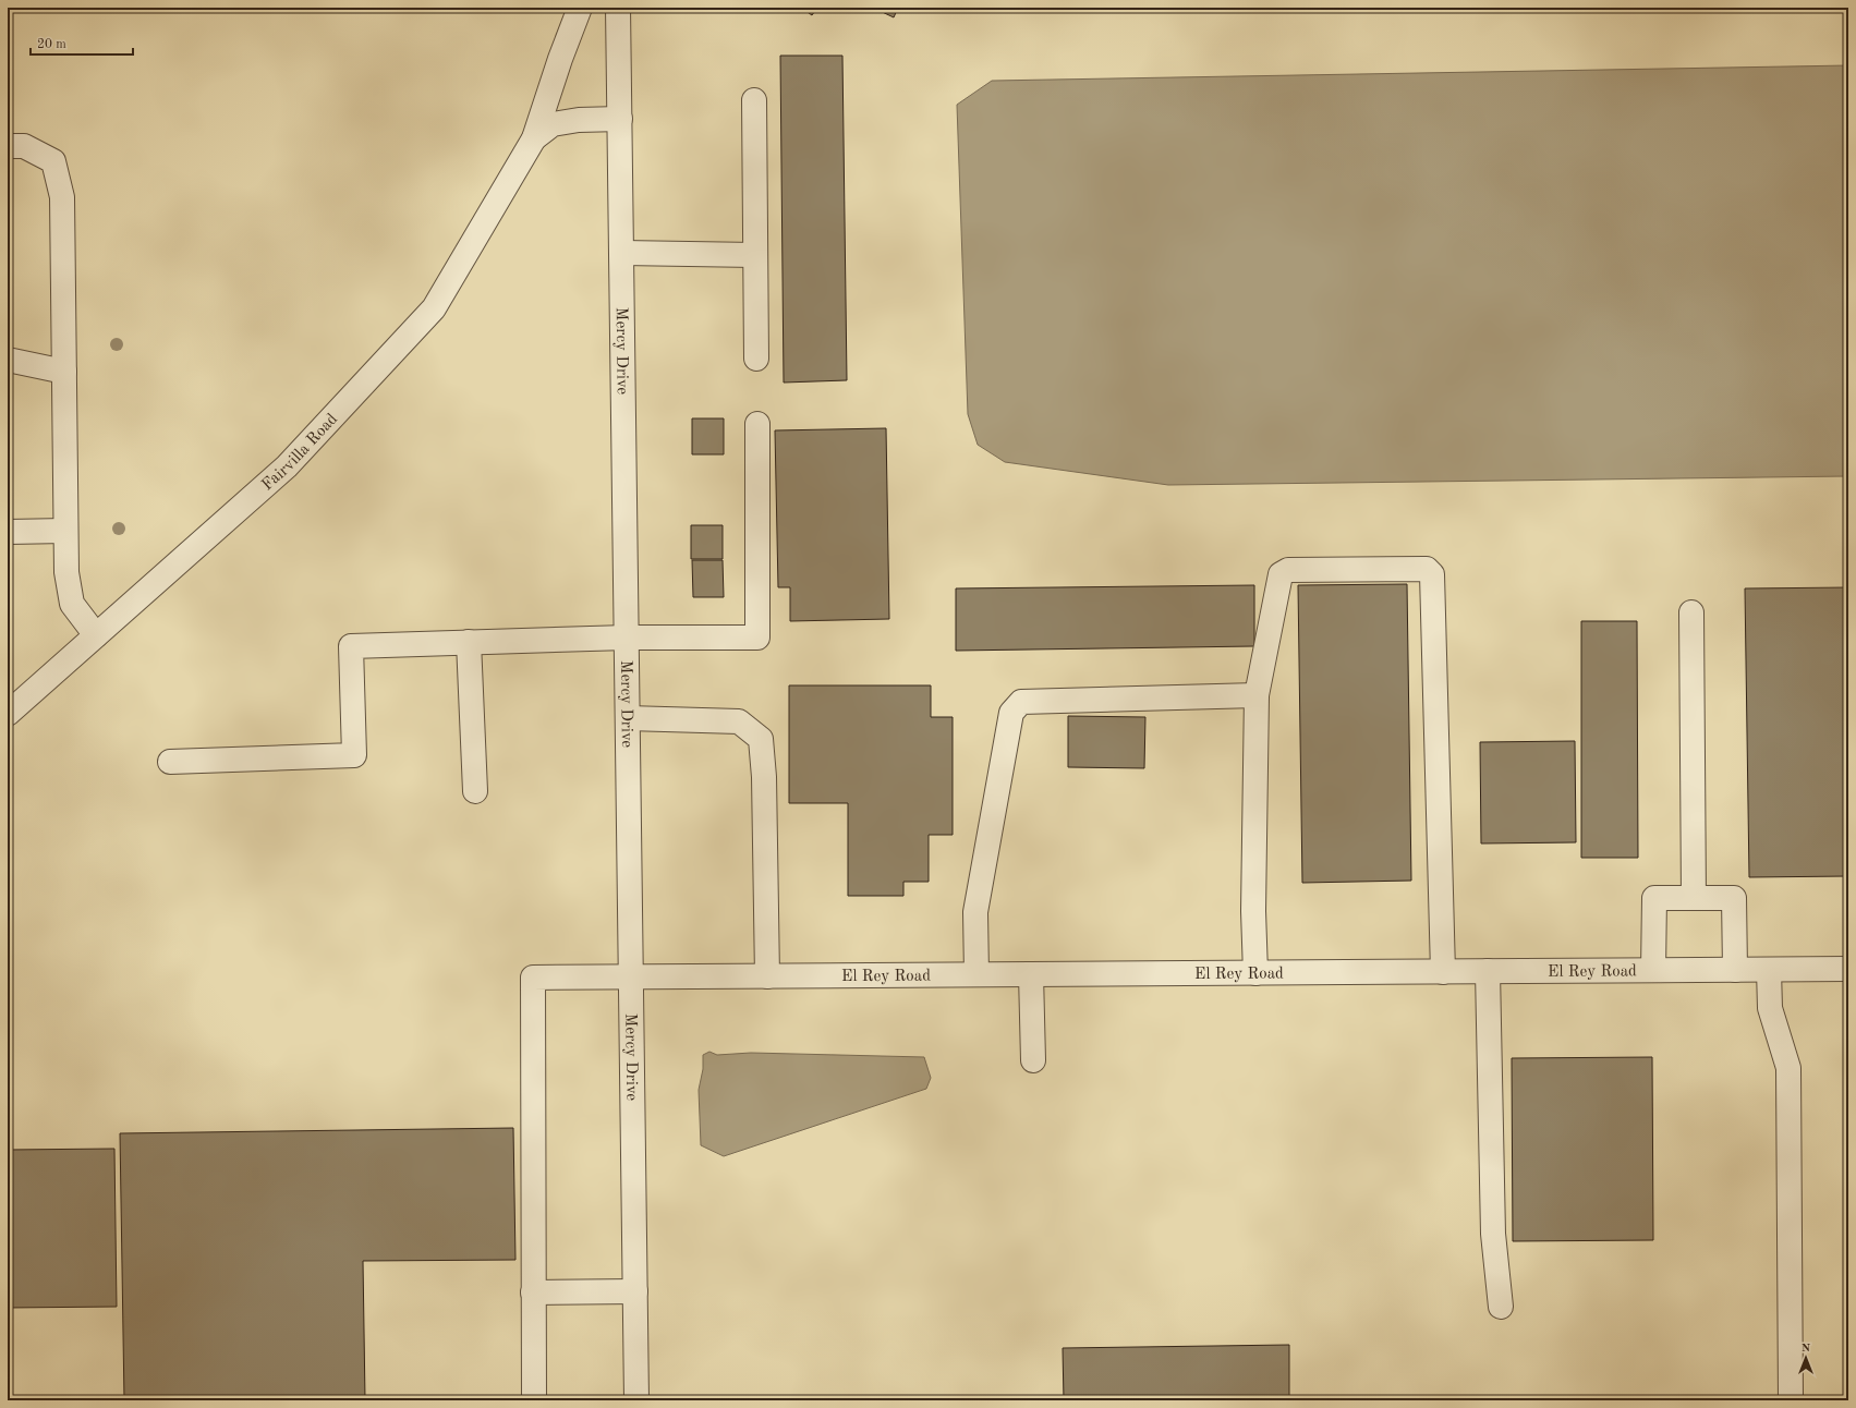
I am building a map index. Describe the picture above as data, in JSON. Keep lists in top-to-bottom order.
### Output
{
  "streets": {
    "street": ["Mercy Drive", "Fairvilla Road", "El Rey Road"]
  },
  "crossings": [
    ["Mercy Drive", "Fairvilla Road"],
    ["Mercy Drive", "El Rey Road"]
  ],
  "scale_bar": "20 m",
  "north": "top"
}
